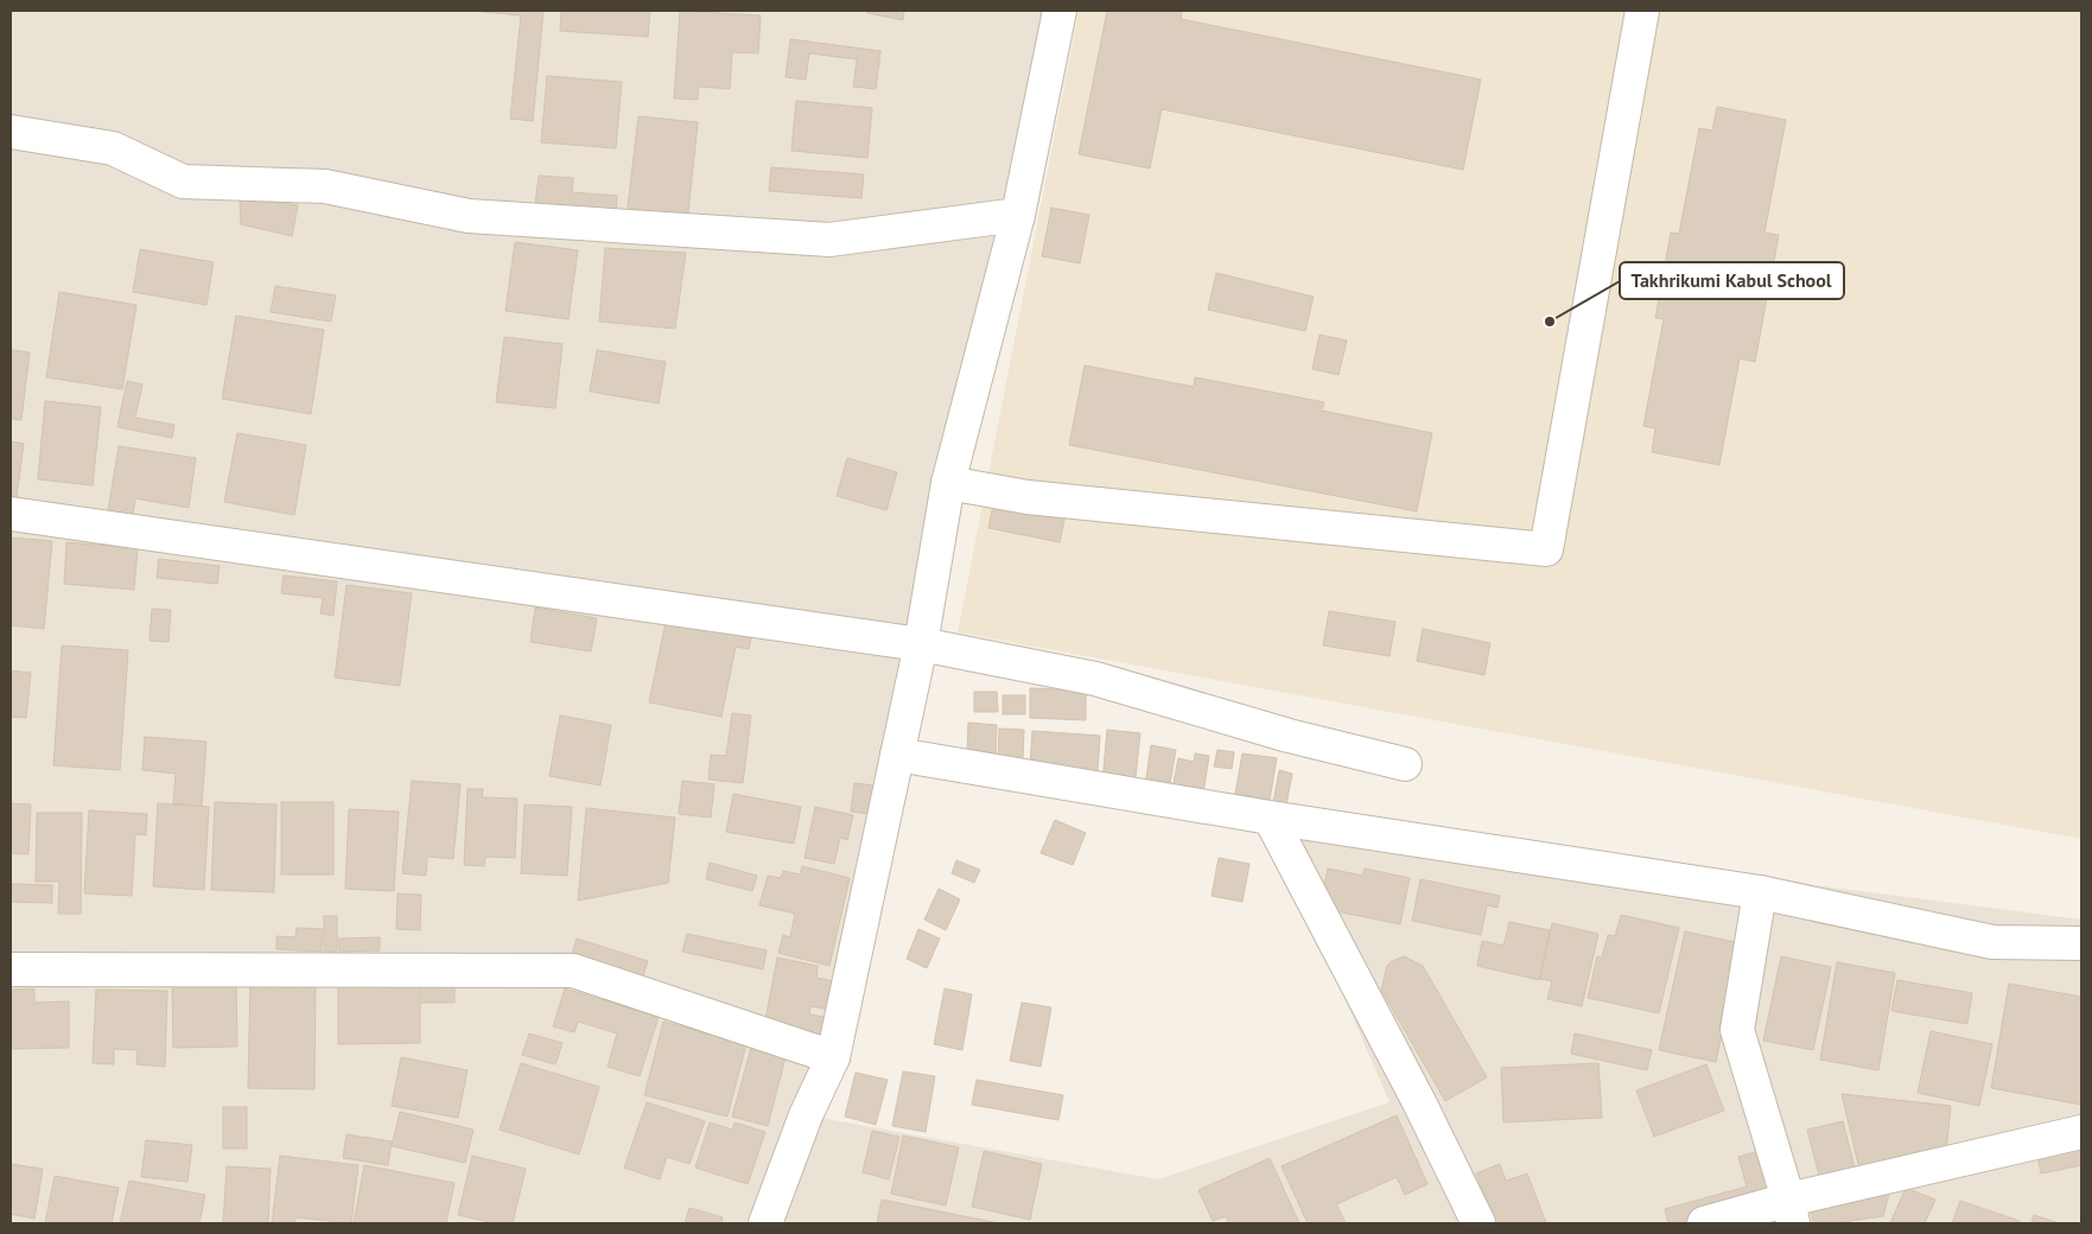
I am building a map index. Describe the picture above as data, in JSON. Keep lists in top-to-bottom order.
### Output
{
  "places": ["Takhrikumi Kabul School"]
}
